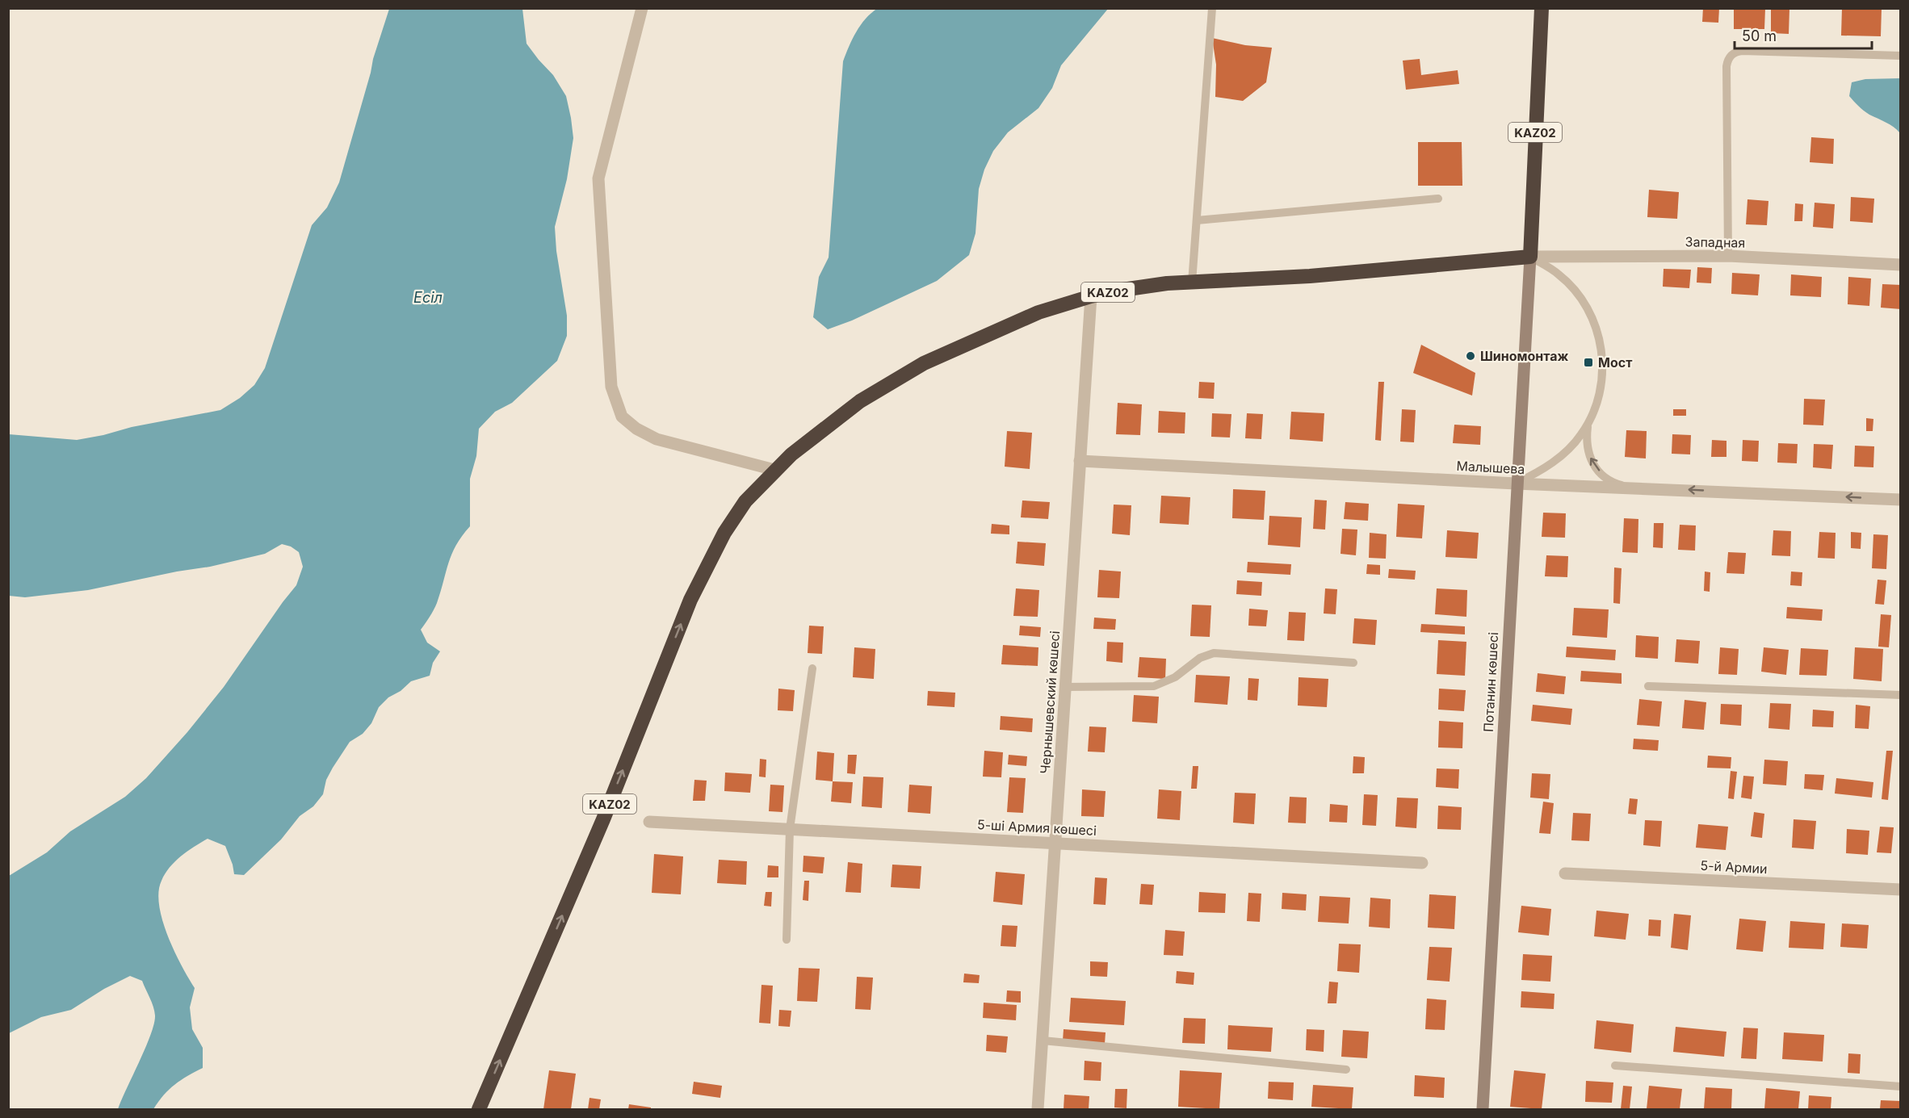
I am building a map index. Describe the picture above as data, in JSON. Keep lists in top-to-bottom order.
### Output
{
  "streets": {
    "highway": ["KAZ02"],
    "main road": ["Потанин көшесі"],
    "street": [
      "Западная",
      "Малышева",
      "Чернышевский көшесі",
      "5-ші Армия көшесі",
      "5-й Армии"
    ]
  },
  "crossings": [
    ["KAZ02", "Западная"],
    ["KAZ02", "Потанин көшесі"],
    ["KAZ02", "Чернышевский көшесі"],
    ["Западная", "Потанин көшесі"],
    ["Малышева", "Потанин көшесі"],
    ["Малышева", "Чернышевский көшесі"],
    ["Чернышевский көшесі", "5-ші Армия көшесі"]
  ],
  "water": ["Есіл"],
  "places": {
    "other": ["Шиномонтаж"],
    "transit": ["Мост"]
  },
  "scale_bar": "50 m"
}
